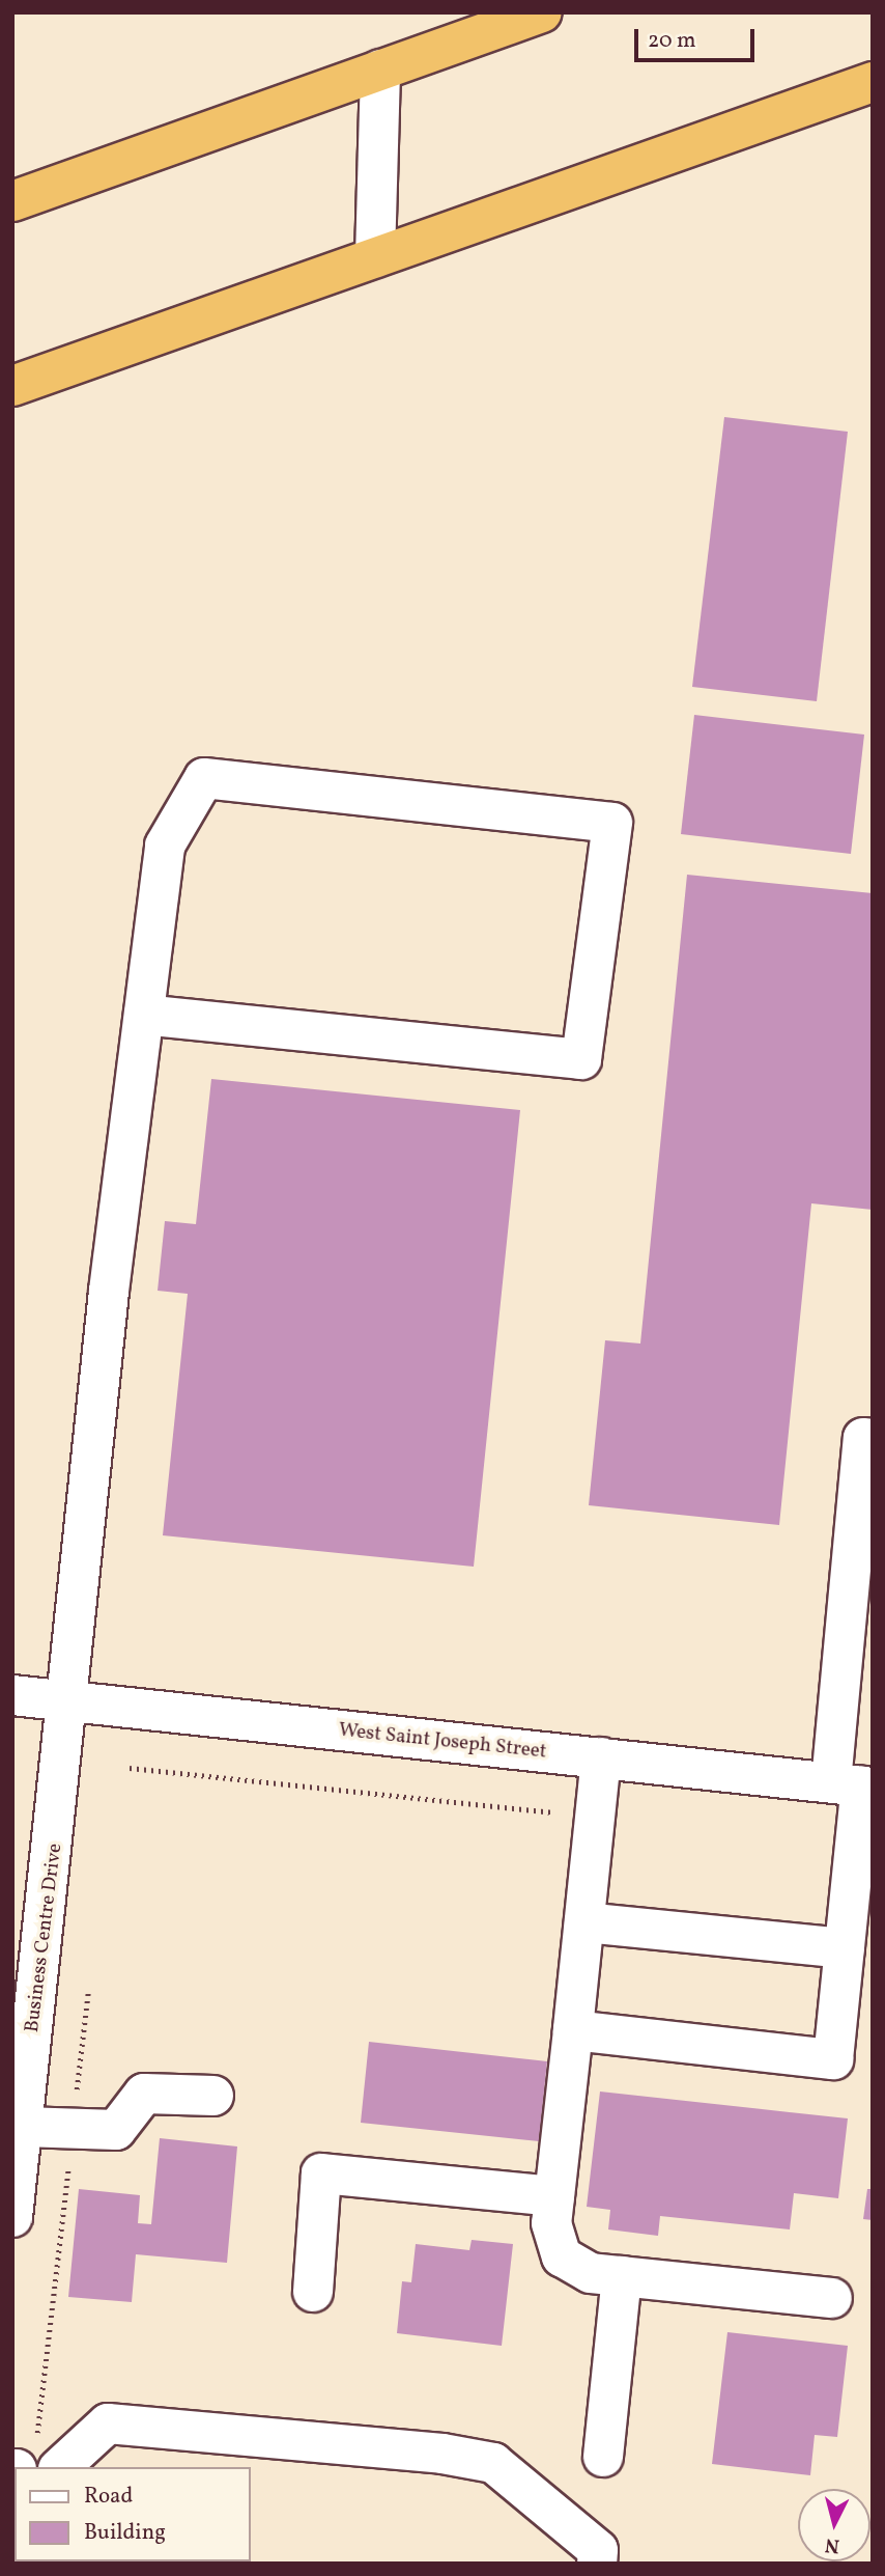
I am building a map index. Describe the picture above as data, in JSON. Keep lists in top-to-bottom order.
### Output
{
  "streets": {
    "street": ["West Saint Joseph Street", "Business Centre Drive"]
  },
  "crossings": [
    ["West Saint Joseph Street", "Business Centre Drive"]
  ],
  "legend": ["Road", "Building"],
  "scale_bar": "20 m",
  "north": "bottom"
}
